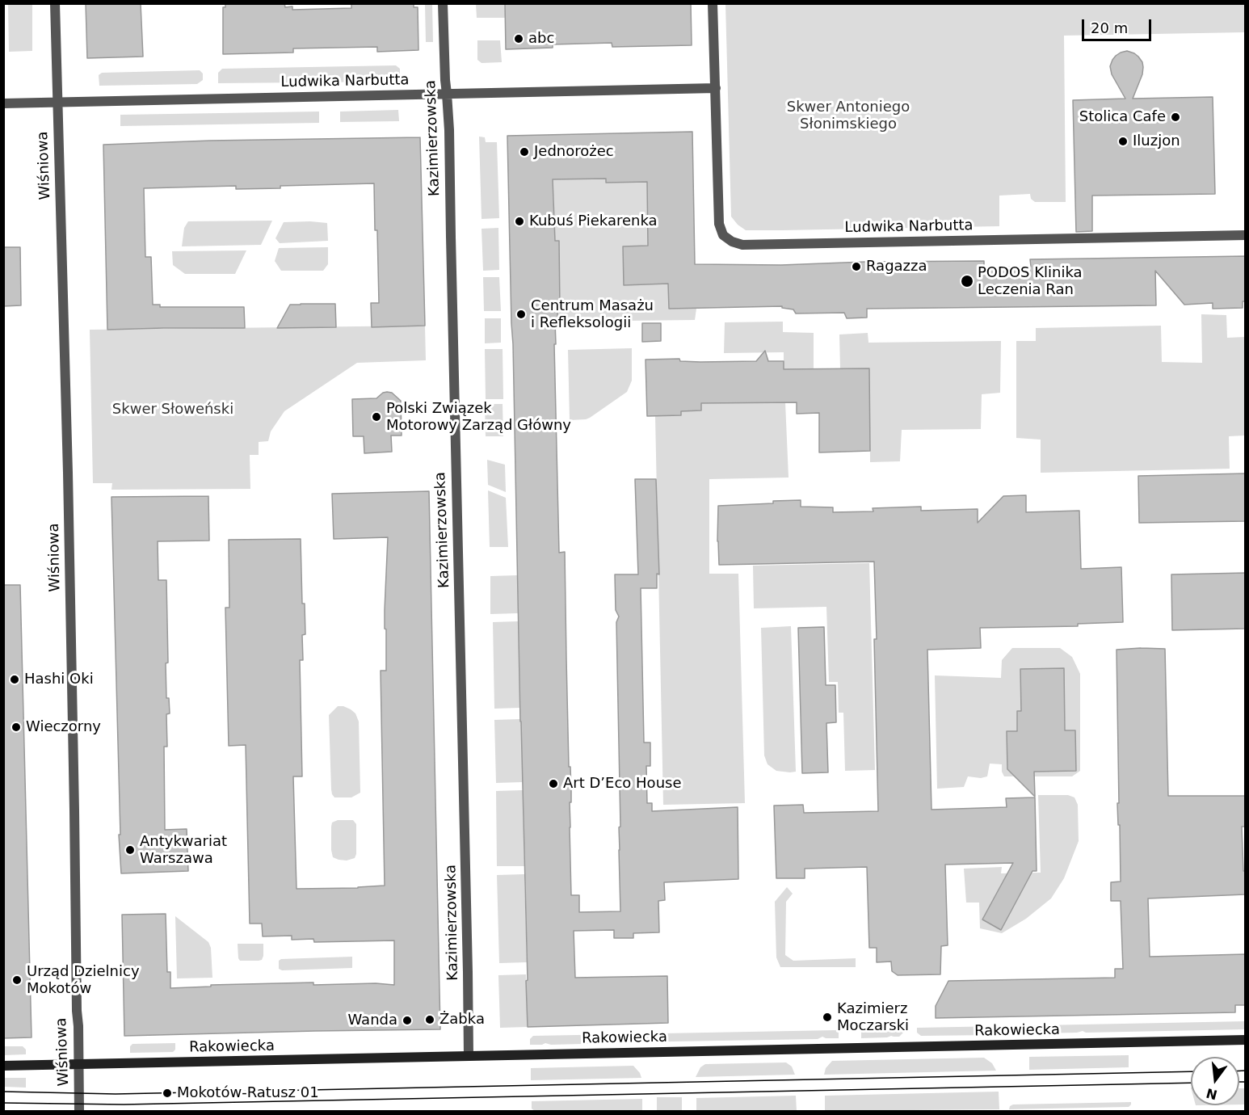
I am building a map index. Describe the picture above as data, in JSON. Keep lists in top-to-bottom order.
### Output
{
  "streets": {
    "street": [
      "Ludwika Narbutta",
      "Kazimierzowska",
      "Wiśniowa",
      "Rakowiecka"
    ]
  },
  "crossings": [
    ["Ludwika Narbutta", "Kazimierzowska"],
    ["Ludwika Narbutta", "Wiśniowa"],
    ["Kazimierzowska", "Rakowiecka"],
    ["Wiśniowa", "Rakowiecka"]
  ],
  "parks": ["Skwer Antoniego Słonimskiego", "Skwer Słoweński"],
  "places": [
    "abc",
    "Stolica Cafe",
    "Iluzjon",
    "Jednorożec",
    "Kubuś Piekarenka",
    "Ragazza",
    "PODOS Klinika Leczenia Ran",
    "Centrum Masażu i Refleksologii",
    "Polski Związek Motorowy Zarząd Główny",
    "Hashi Oki",
    "Wieczorny",
    "Art D’Eco House",
    "Antykwariat Warszawa",
    "Urząd Dzielnicy Mokotów",
    "Kazimierz Moczarski",
    "Żabka",
    "Wanda",
    "Mokotów-Ratusz 01"
  ],
  "scale_bar": "20 m",
  "north": "bottom"
}
